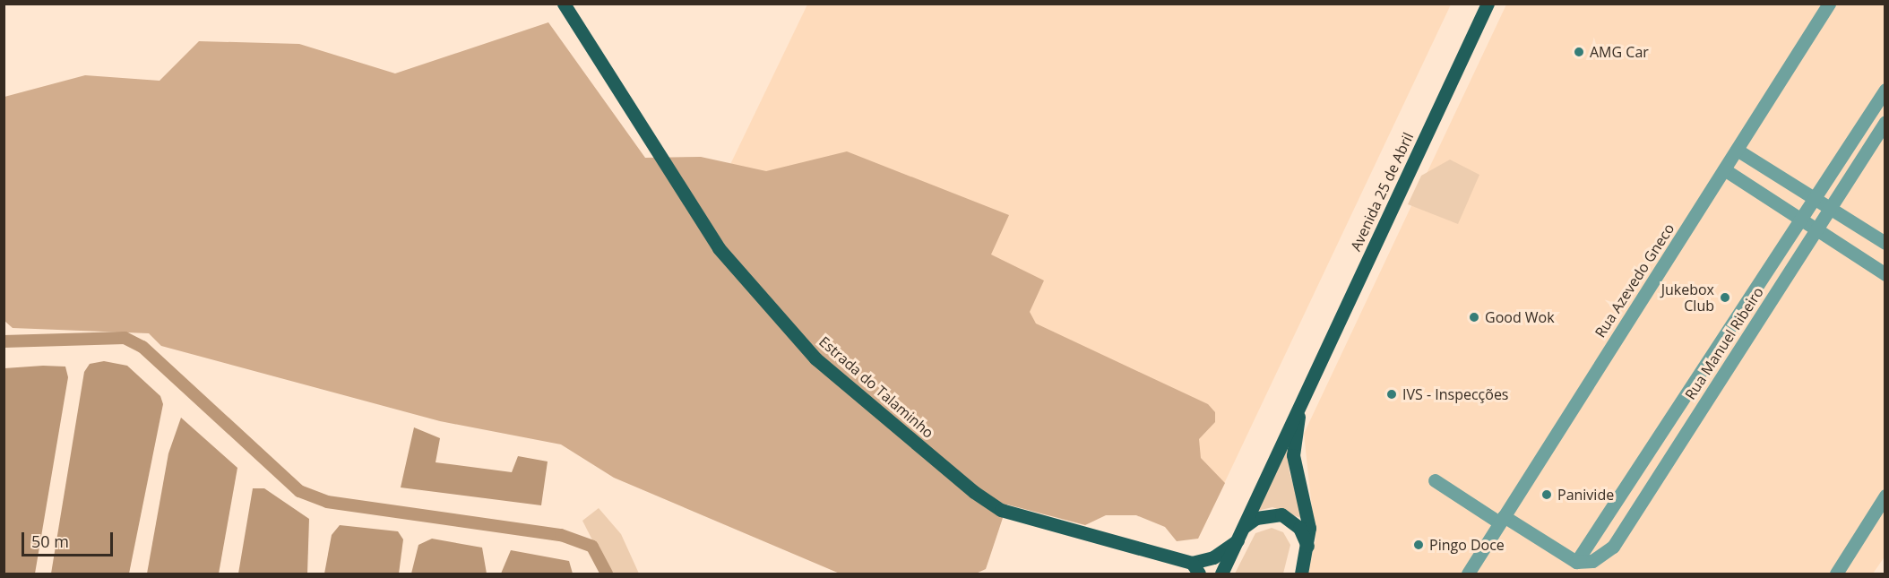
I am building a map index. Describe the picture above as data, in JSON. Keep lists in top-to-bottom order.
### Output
{
  "streets": {
    "main road": ["Avenida 25 de Abril", "Estrada do Talaminho"],
    "street": ["Rua Azevedo Gneco", "Rua Manuel Ribeiro"]
  },
  "places": [
    "AMG Car",
    "Jukebox Club",
    "Good Wok",
    "IVS - Inspecções",
    "Panivide",
    "Pingo Doce"
  ],
  "scale_bar": "50 m"
}
